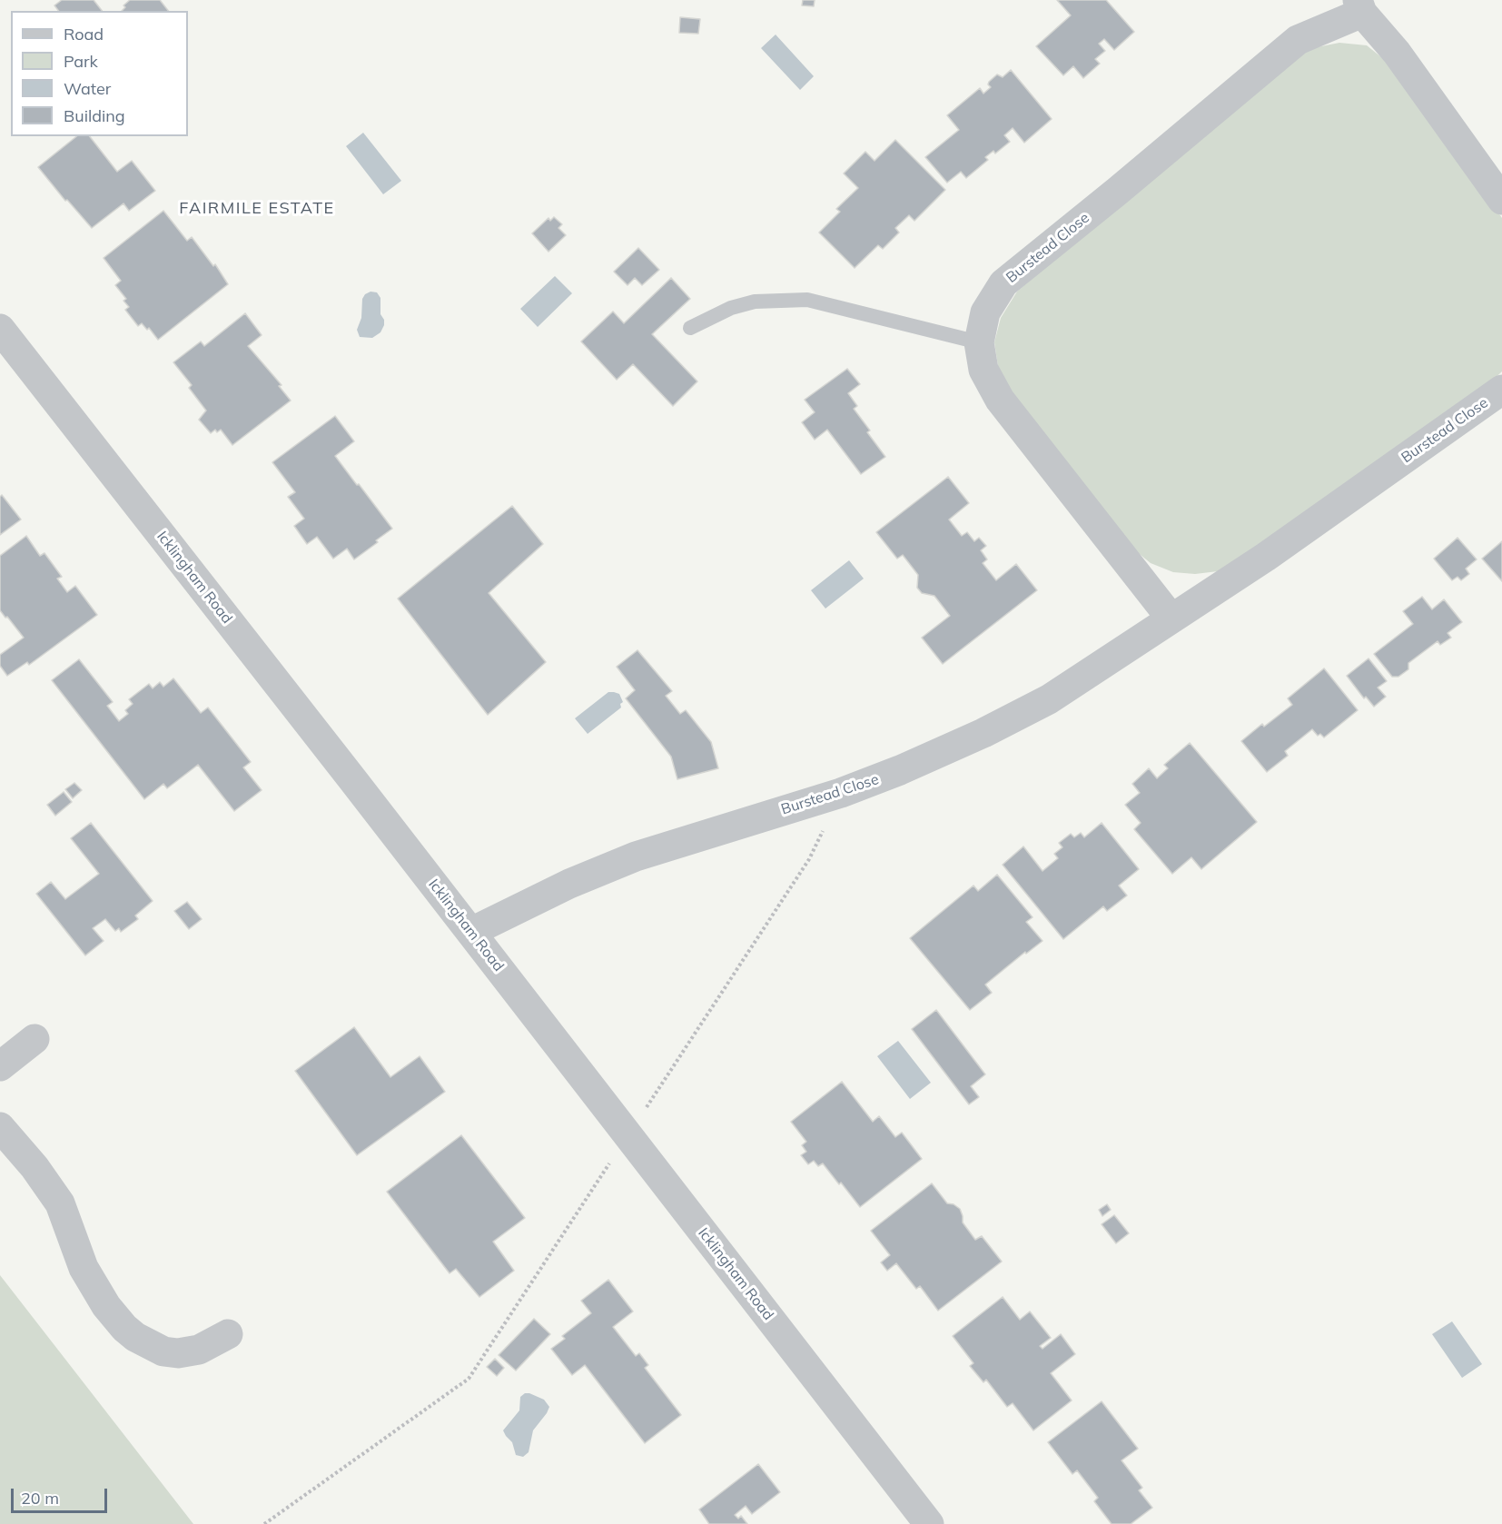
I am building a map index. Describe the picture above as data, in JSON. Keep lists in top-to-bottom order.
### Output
{
  "streets": {
    "street": ["Burstead Close", "Icklingham Road"]
  },
  "crossings": [
    ["Burstead Close", "Icklingham Road"]
  ],
  "districts": ["FAIRMILE ESTATE"],
  "legend": [
    "Road",
    "Park",
    "Water",
    "Building"
  ],
  "scale_bar": "20 m"
}
